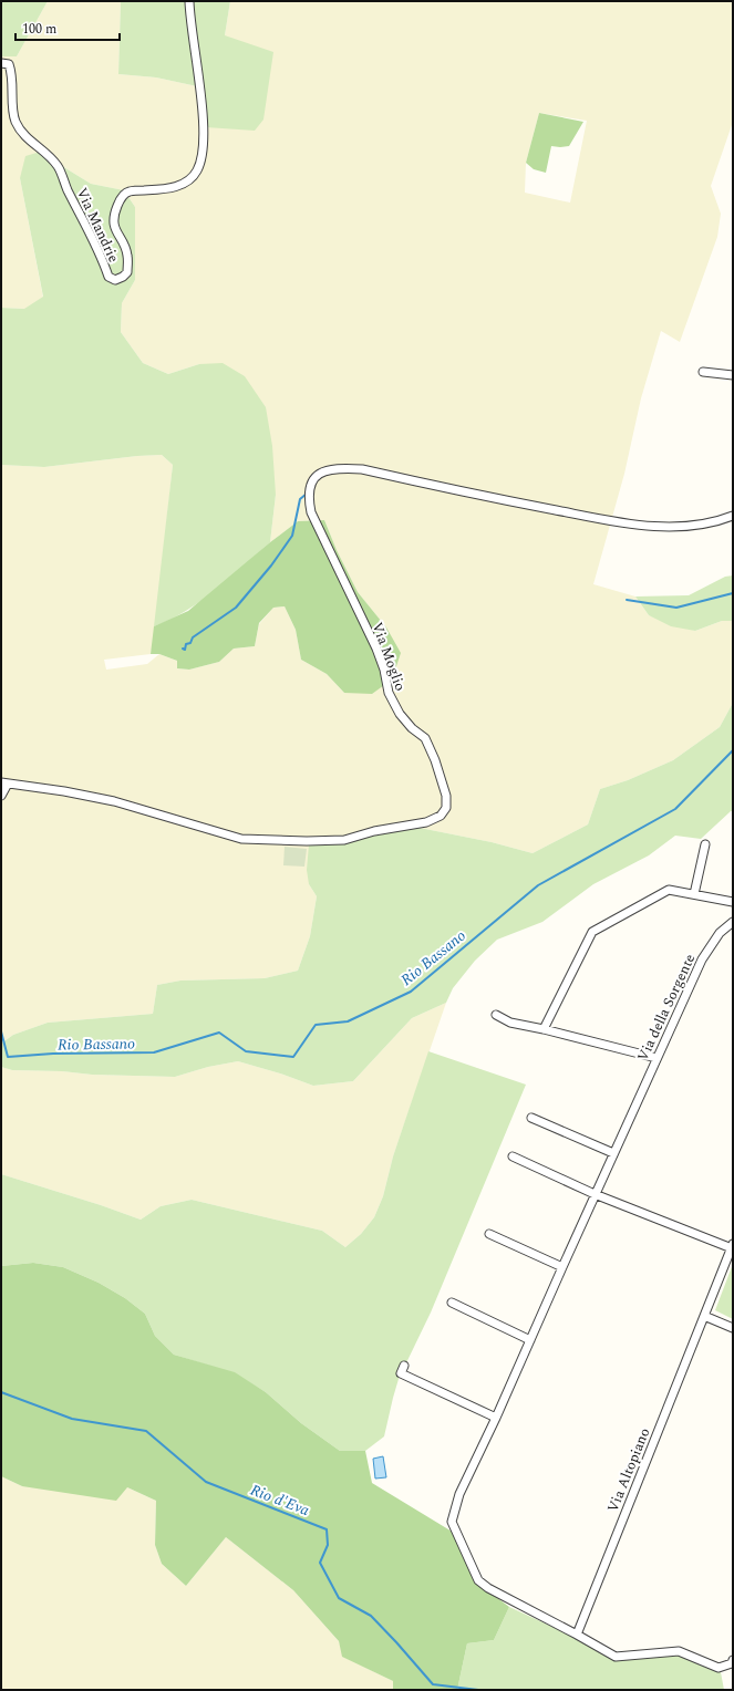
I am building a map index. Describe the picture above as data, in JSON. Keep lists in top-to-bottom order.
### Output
{
  "streets": {
    "street": [
      "Via Mandrie",
      "Via Moglio",
      "Via della Sorgente",
      "Via Altopiano"
    ]
  },
  "water": ["Rio Bassano", "Rio d'Eva"],
  "scale_bar": "100 m"
}
